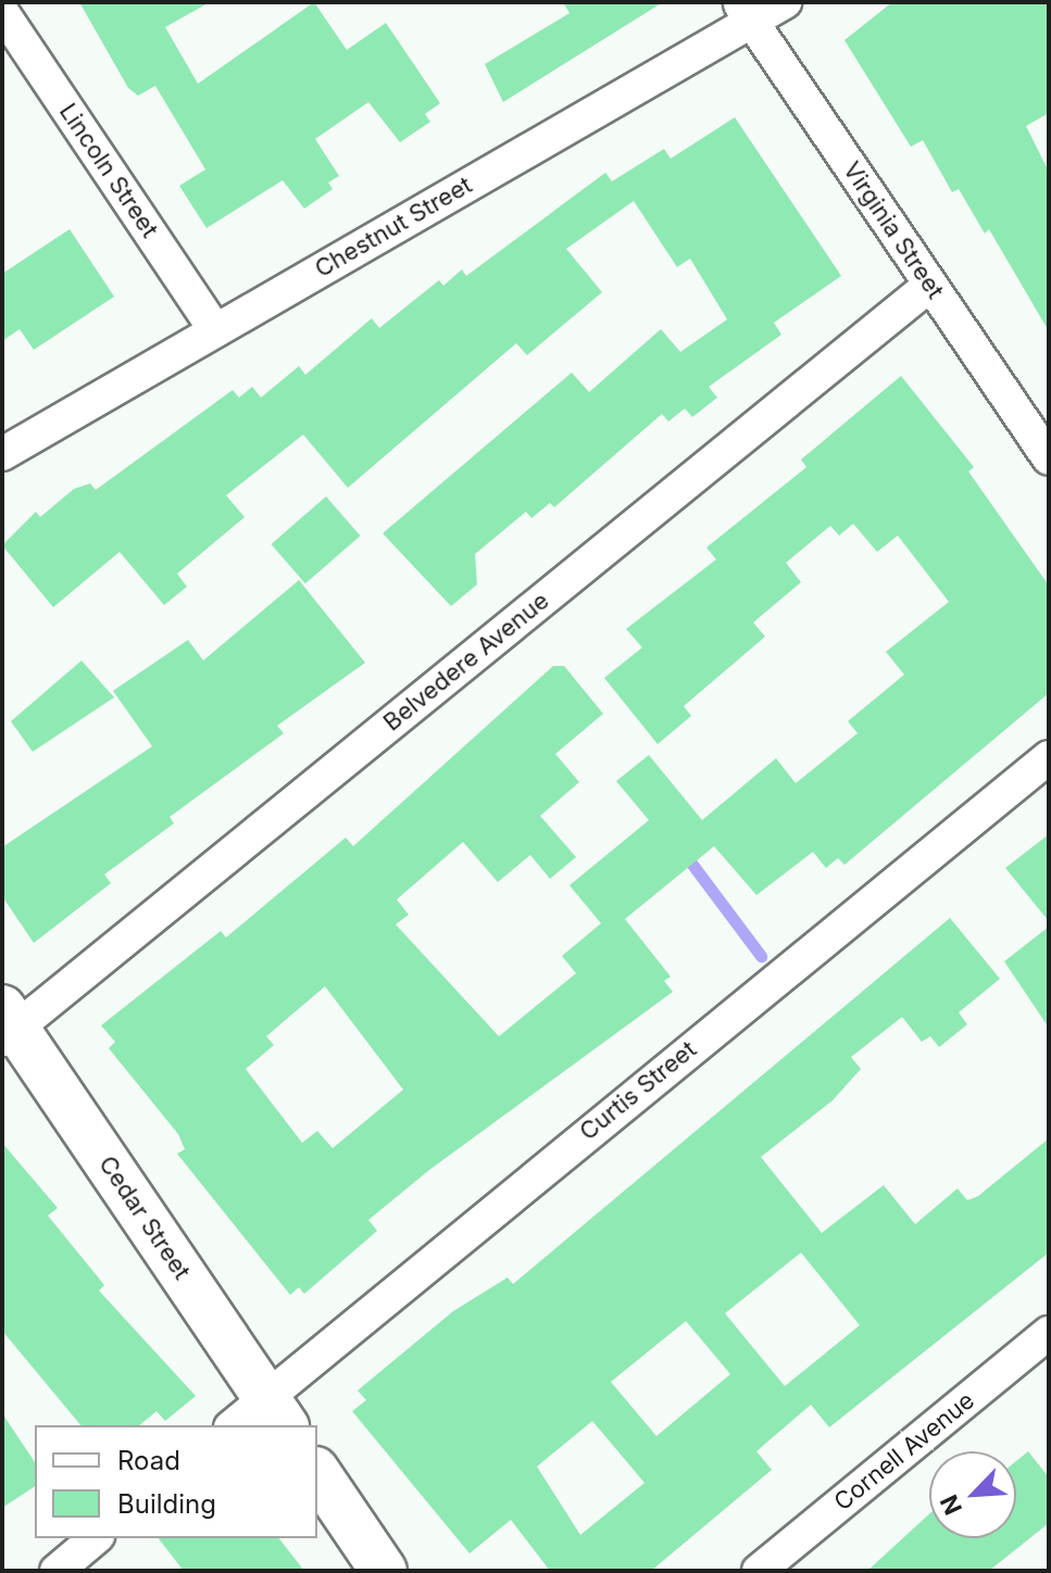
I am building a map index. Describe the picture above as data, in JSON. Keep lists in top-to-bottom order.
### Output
{
  "streets": {
    "street": [
      "Lincoln Street",
      "Chestnut Street",
      "Virginia Street",
      "Belvedere Avenue",
      "Curtis Street",
      "Cedar Street",
      "Cornell Avenue"
    ]
  },
  "crossings": [
    ["Lincoln Street", "Chestnut Street"],
    ["Chestnut Street", "Virginia Street"],
    ["Virginia Street", "Belvedere Avenue"],
    ["Belvedere Avenue", "Cedar Street"],
    ["Curtis Street", "Cedar Street"]
  ],
  "legend": ["Road", "Building"],
  "north": "bottom left"
}
